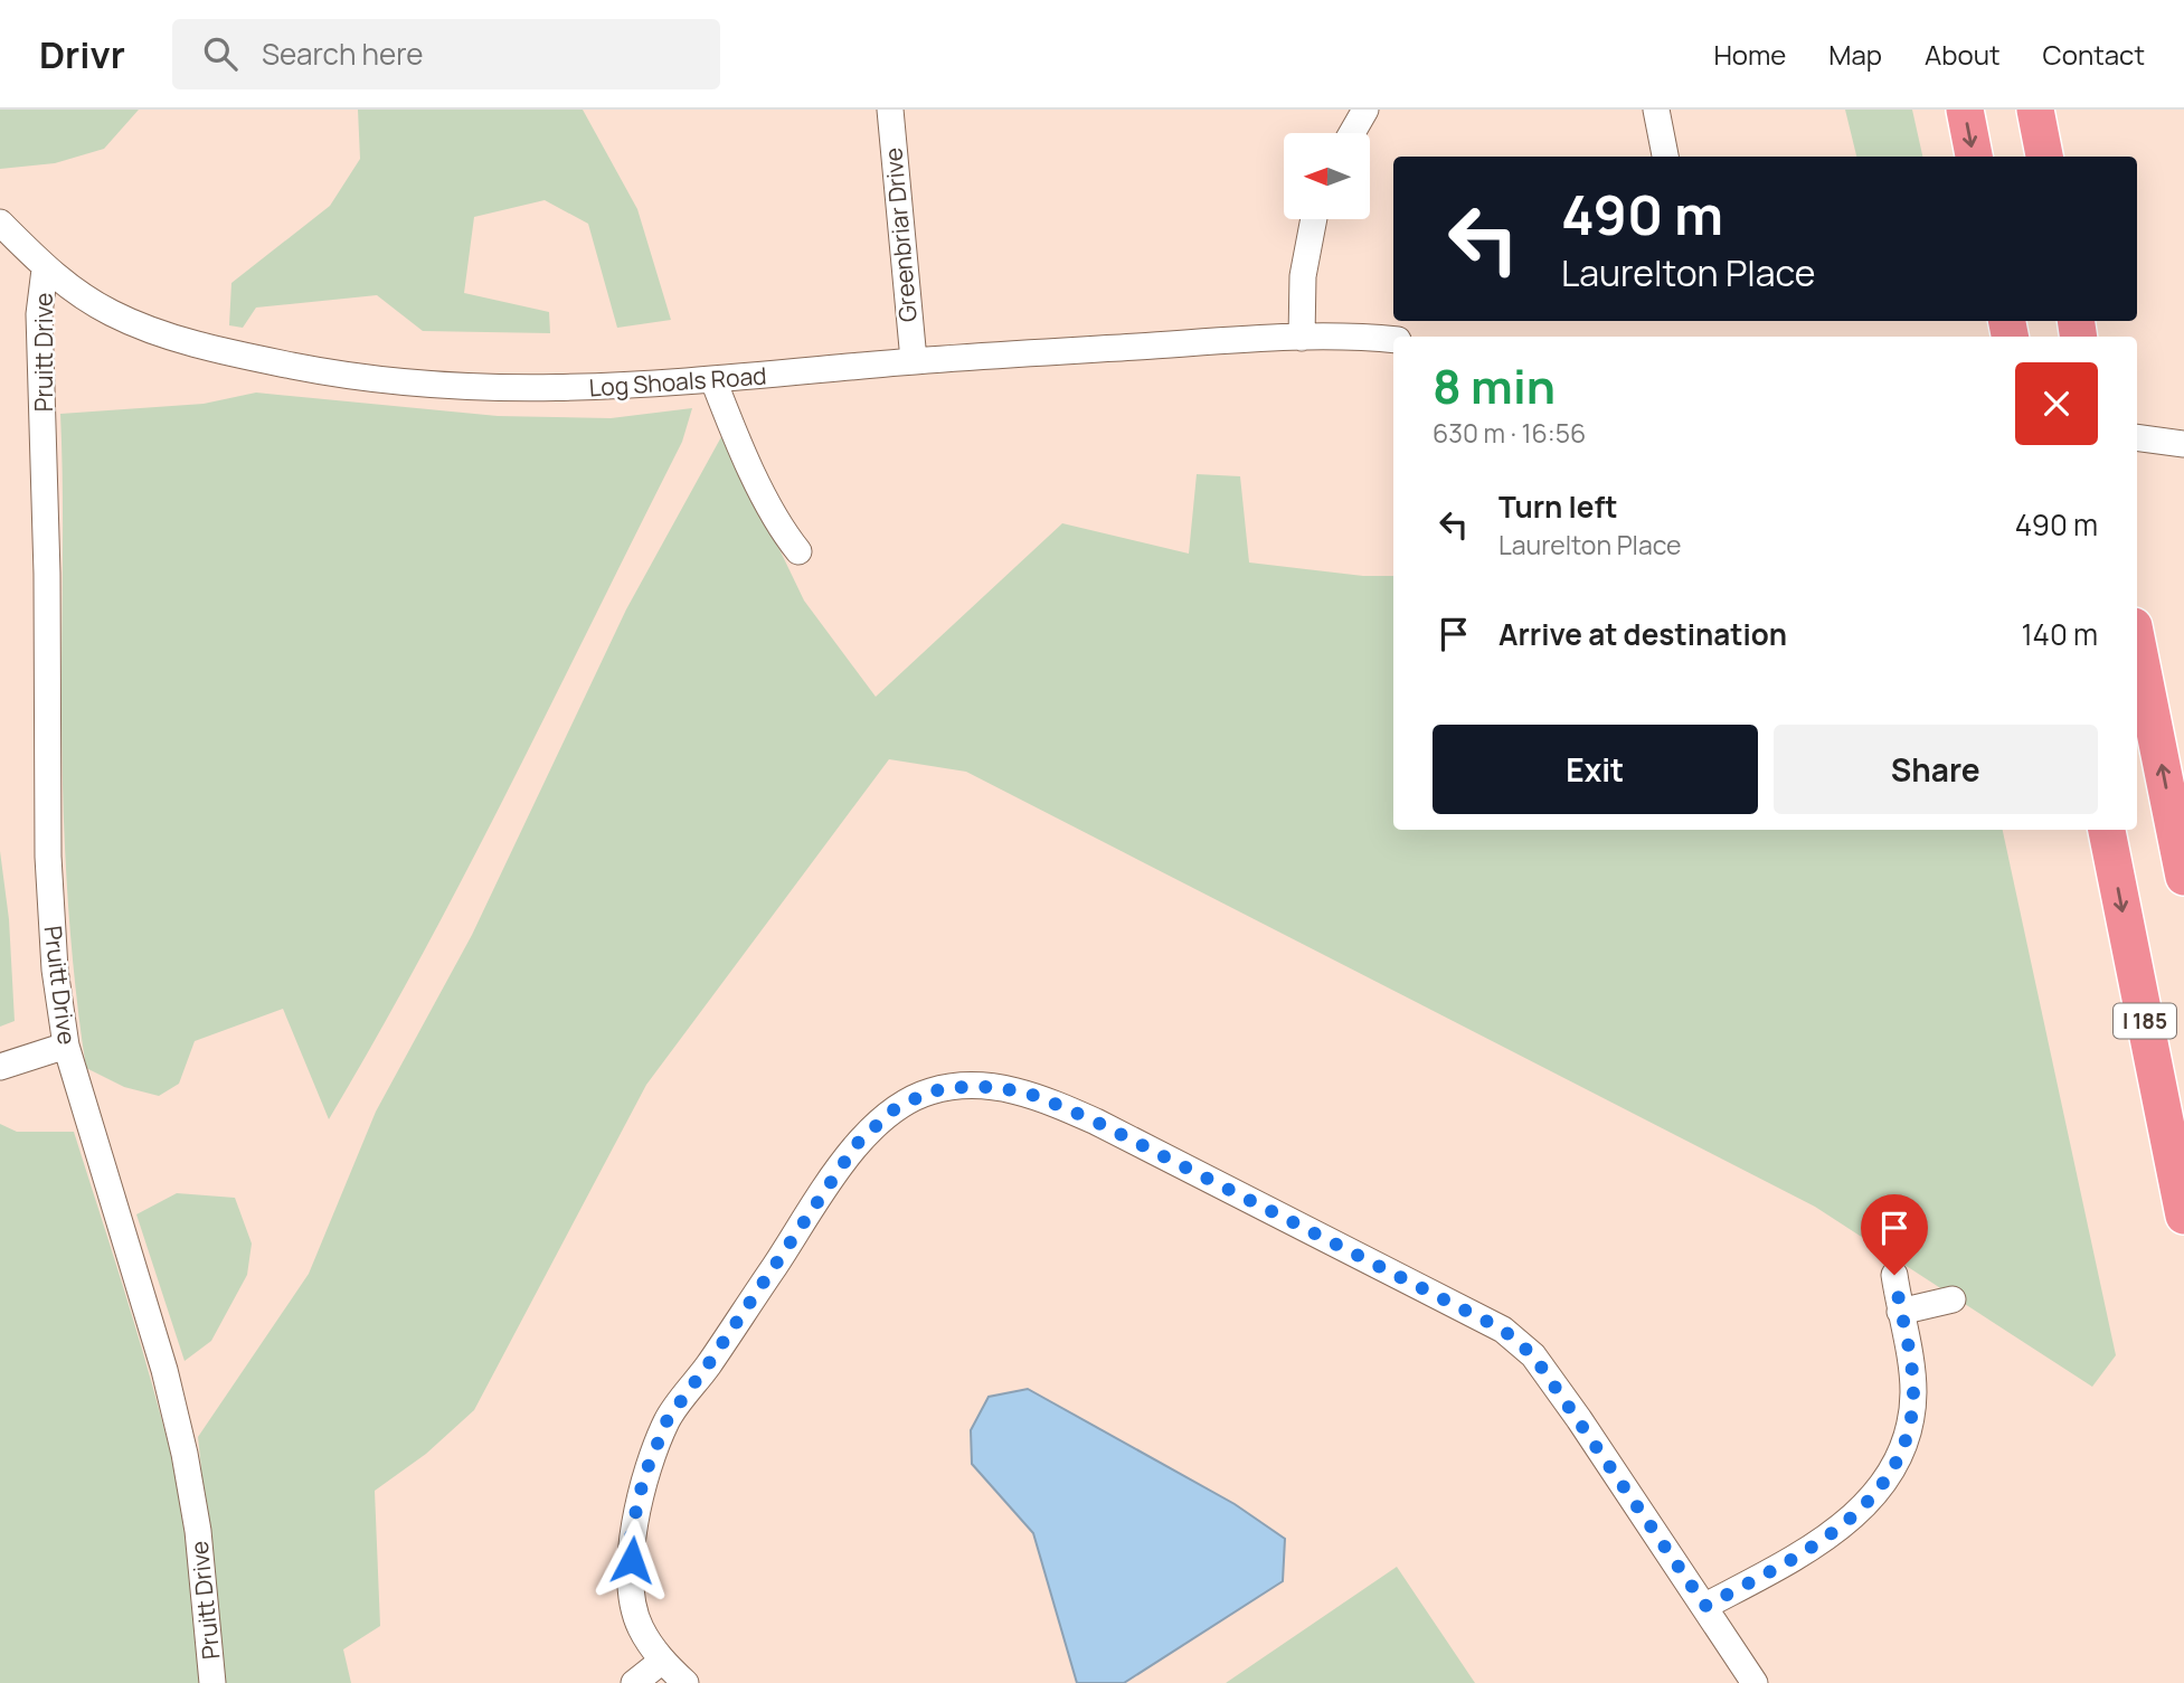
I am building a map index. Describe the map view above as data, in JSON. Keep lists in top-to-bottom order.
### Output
{
  "streets": {
    "highway": ["I 185"],
    "street": ["Greenbriar Drive", "Pruitt Drive", "Log Shoals Road"]
  },
  "crossings": [
    ["Greenbriar Drive", "Log Shoals Road"],
    ["Pruitt Drive", "Log Shoals Road"]
  ],
  "north": "left",
  "page": {
    "header": "Drivr",
    "search": "Search here",
    "nav": [
      "Home",
      "Map",
      "About",
      "Contact"
    ],
    "turn": ["490 m", "Laurelton Place"],
    "heading": ["8 min", "630 m · 16:56"],
    "list": [
      {
        "name": "Turn left",
        "note": "Laurelton Place",
        "value": "490 m"
      },
      {
        "name": "Arrive at destination",
        "value": "140 m"
      }
    ],
    "buttons": ["Exit", "Share"]
  }
}
